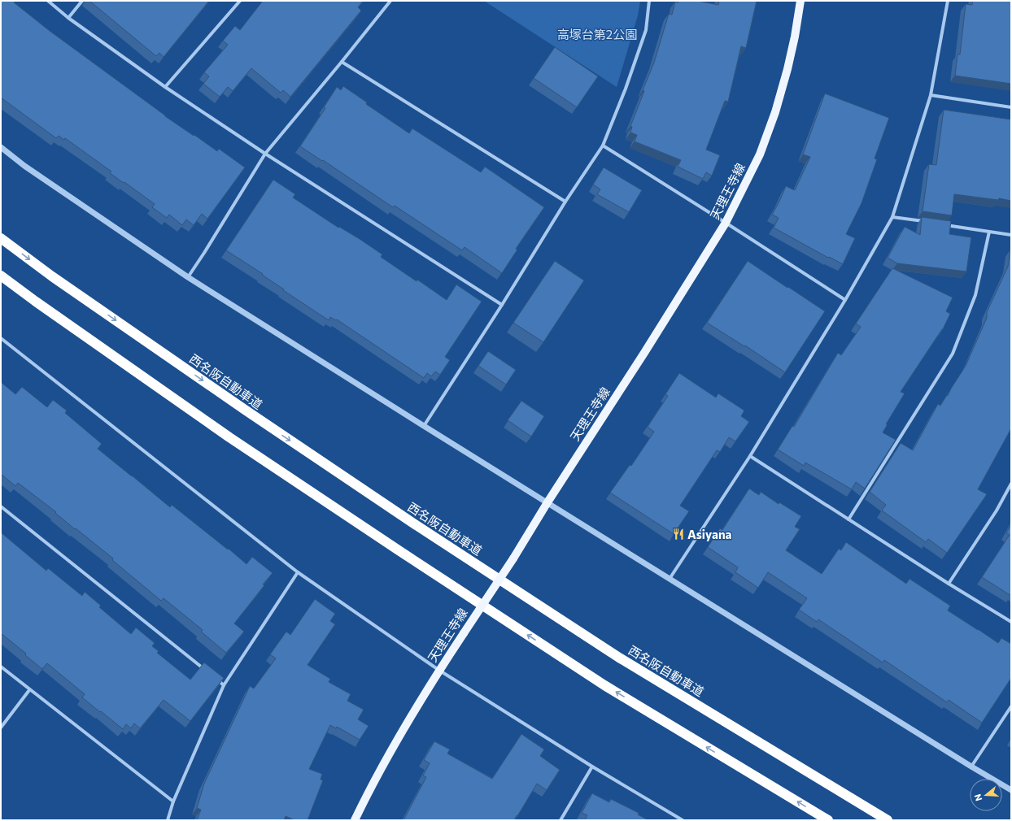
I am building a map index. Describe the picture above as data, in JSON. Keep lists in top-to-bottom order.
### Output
{
  "streets": {
    "highway": ["西名阪自動車道"],
    "main road": ["天理王寺線"]
  },
  "parks": ["高塚台第2公園"],
  "places": {
    "restaurant": ["Asiyana"]
  },
  "north": "left"
}
